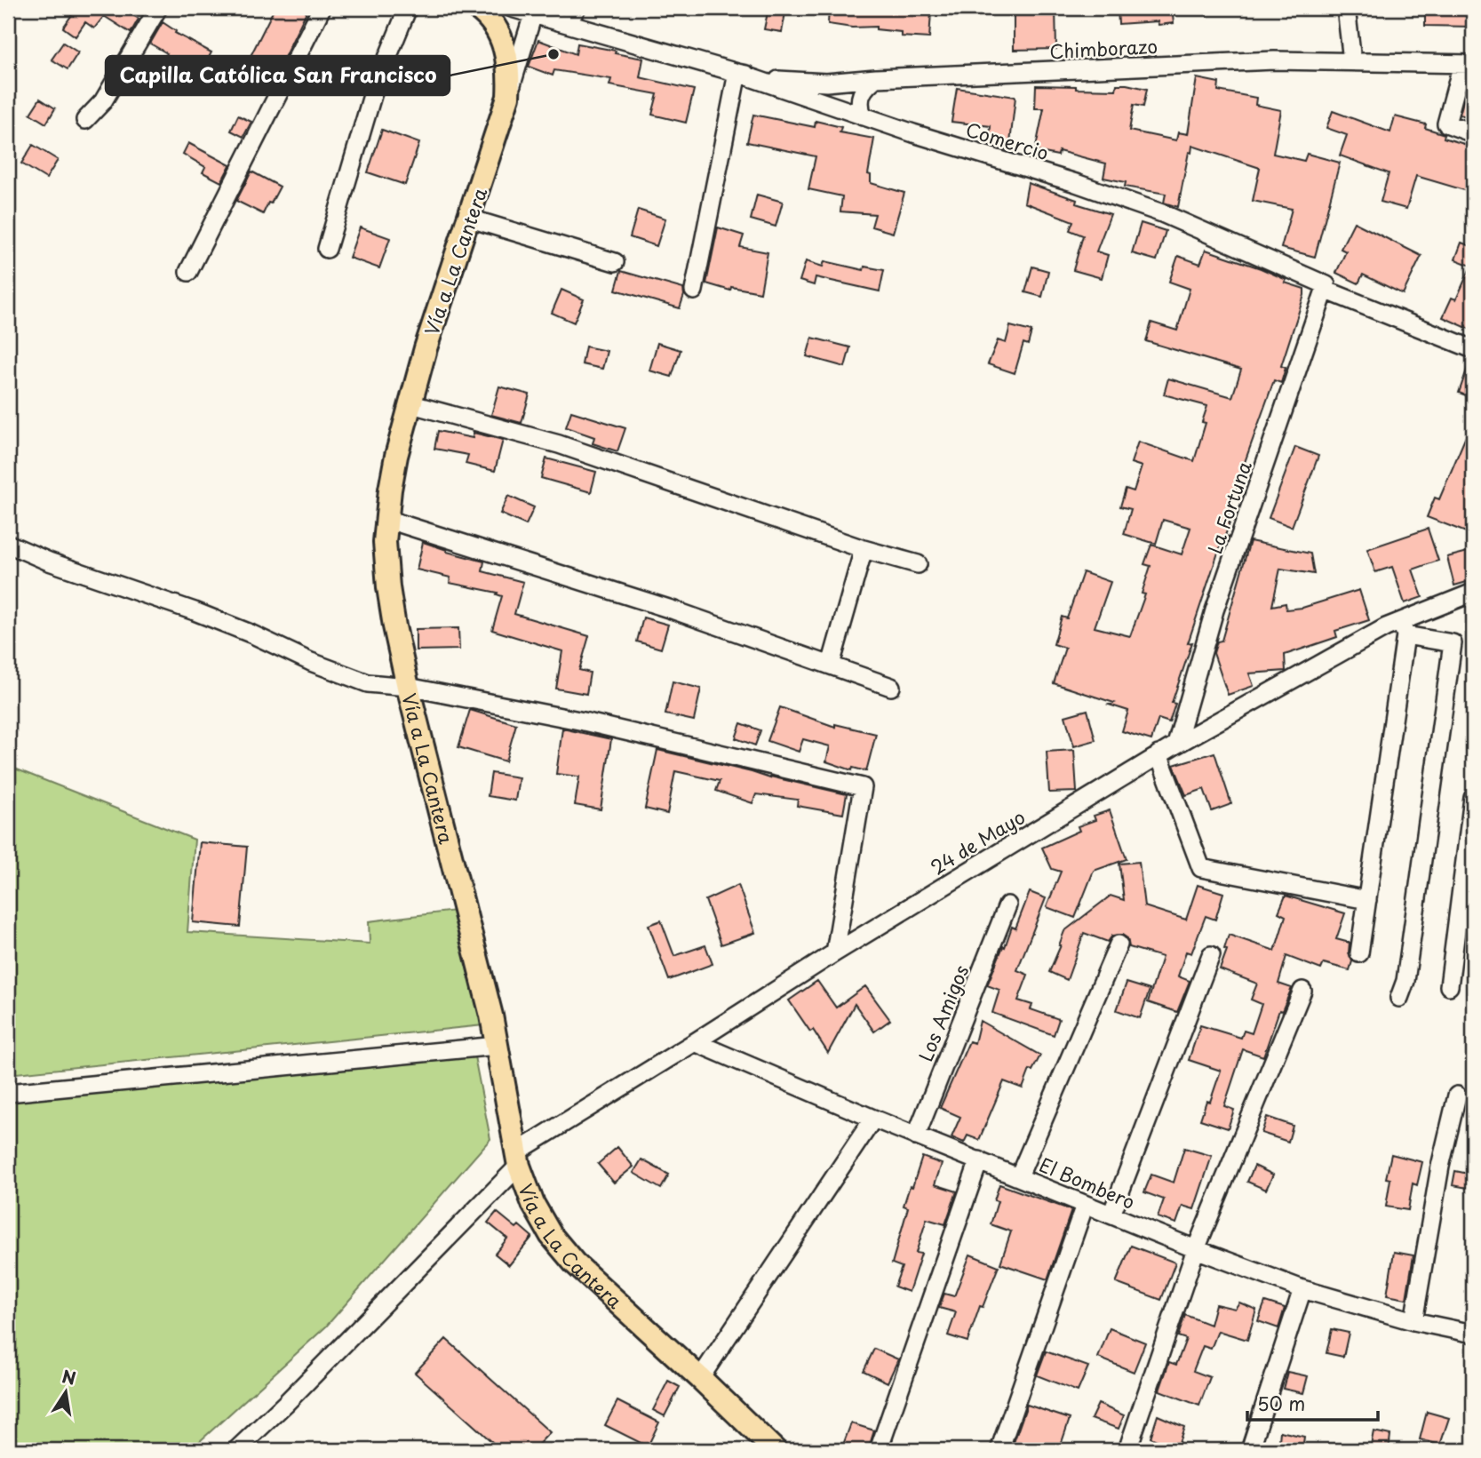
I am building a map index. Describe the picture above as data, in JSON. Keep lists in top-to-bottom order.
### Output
{
  "streets": {
    "main road": ["Vía a La Cantera"],
    "street": [
      "Chimborazo",
      "Comercio",
      "La Fortuna",
      "24 de Mayo",
      "Los Amigos",
      "El Bombero"
    ]
  },
  "crossings": [
    ["Chimborazo", "Comercio"],
    ["Comercio", "La Fortuna"],
    ["Vía a La Cantera", "24 de Mayo"],
    ["La Fortuna", "24 de Mayo"],
    ["24 de Mayo", "El Bombero"],
    ["Los Amigos", "El Bombero"]
  ],
  "places": ["Capilla Católica San Francisco"],
  "scale_bar": "50 m",
  "north": "top"
}
